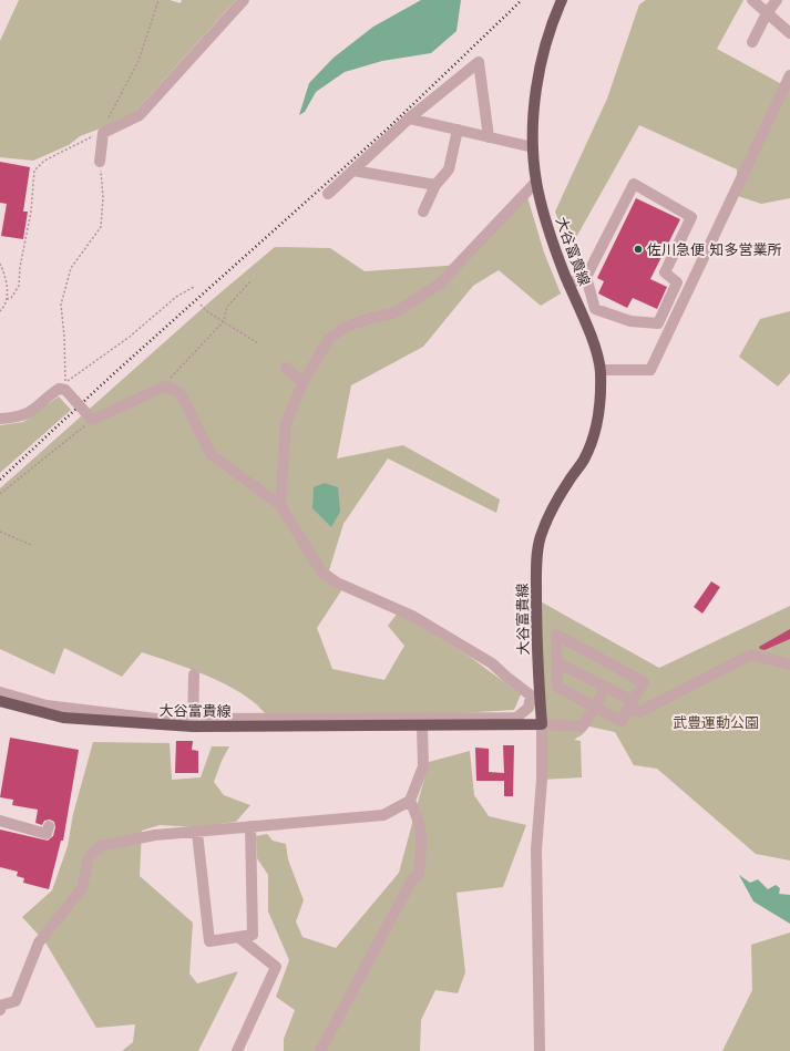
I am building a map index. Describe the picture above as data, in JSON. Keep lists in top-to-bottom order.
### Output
{
  "streets": {
    "main road": ["大谷富貴線"]
  },
  "parks": ["武豊運動公園"],
  "places": ["佐川急便 知多営業所"]
}
